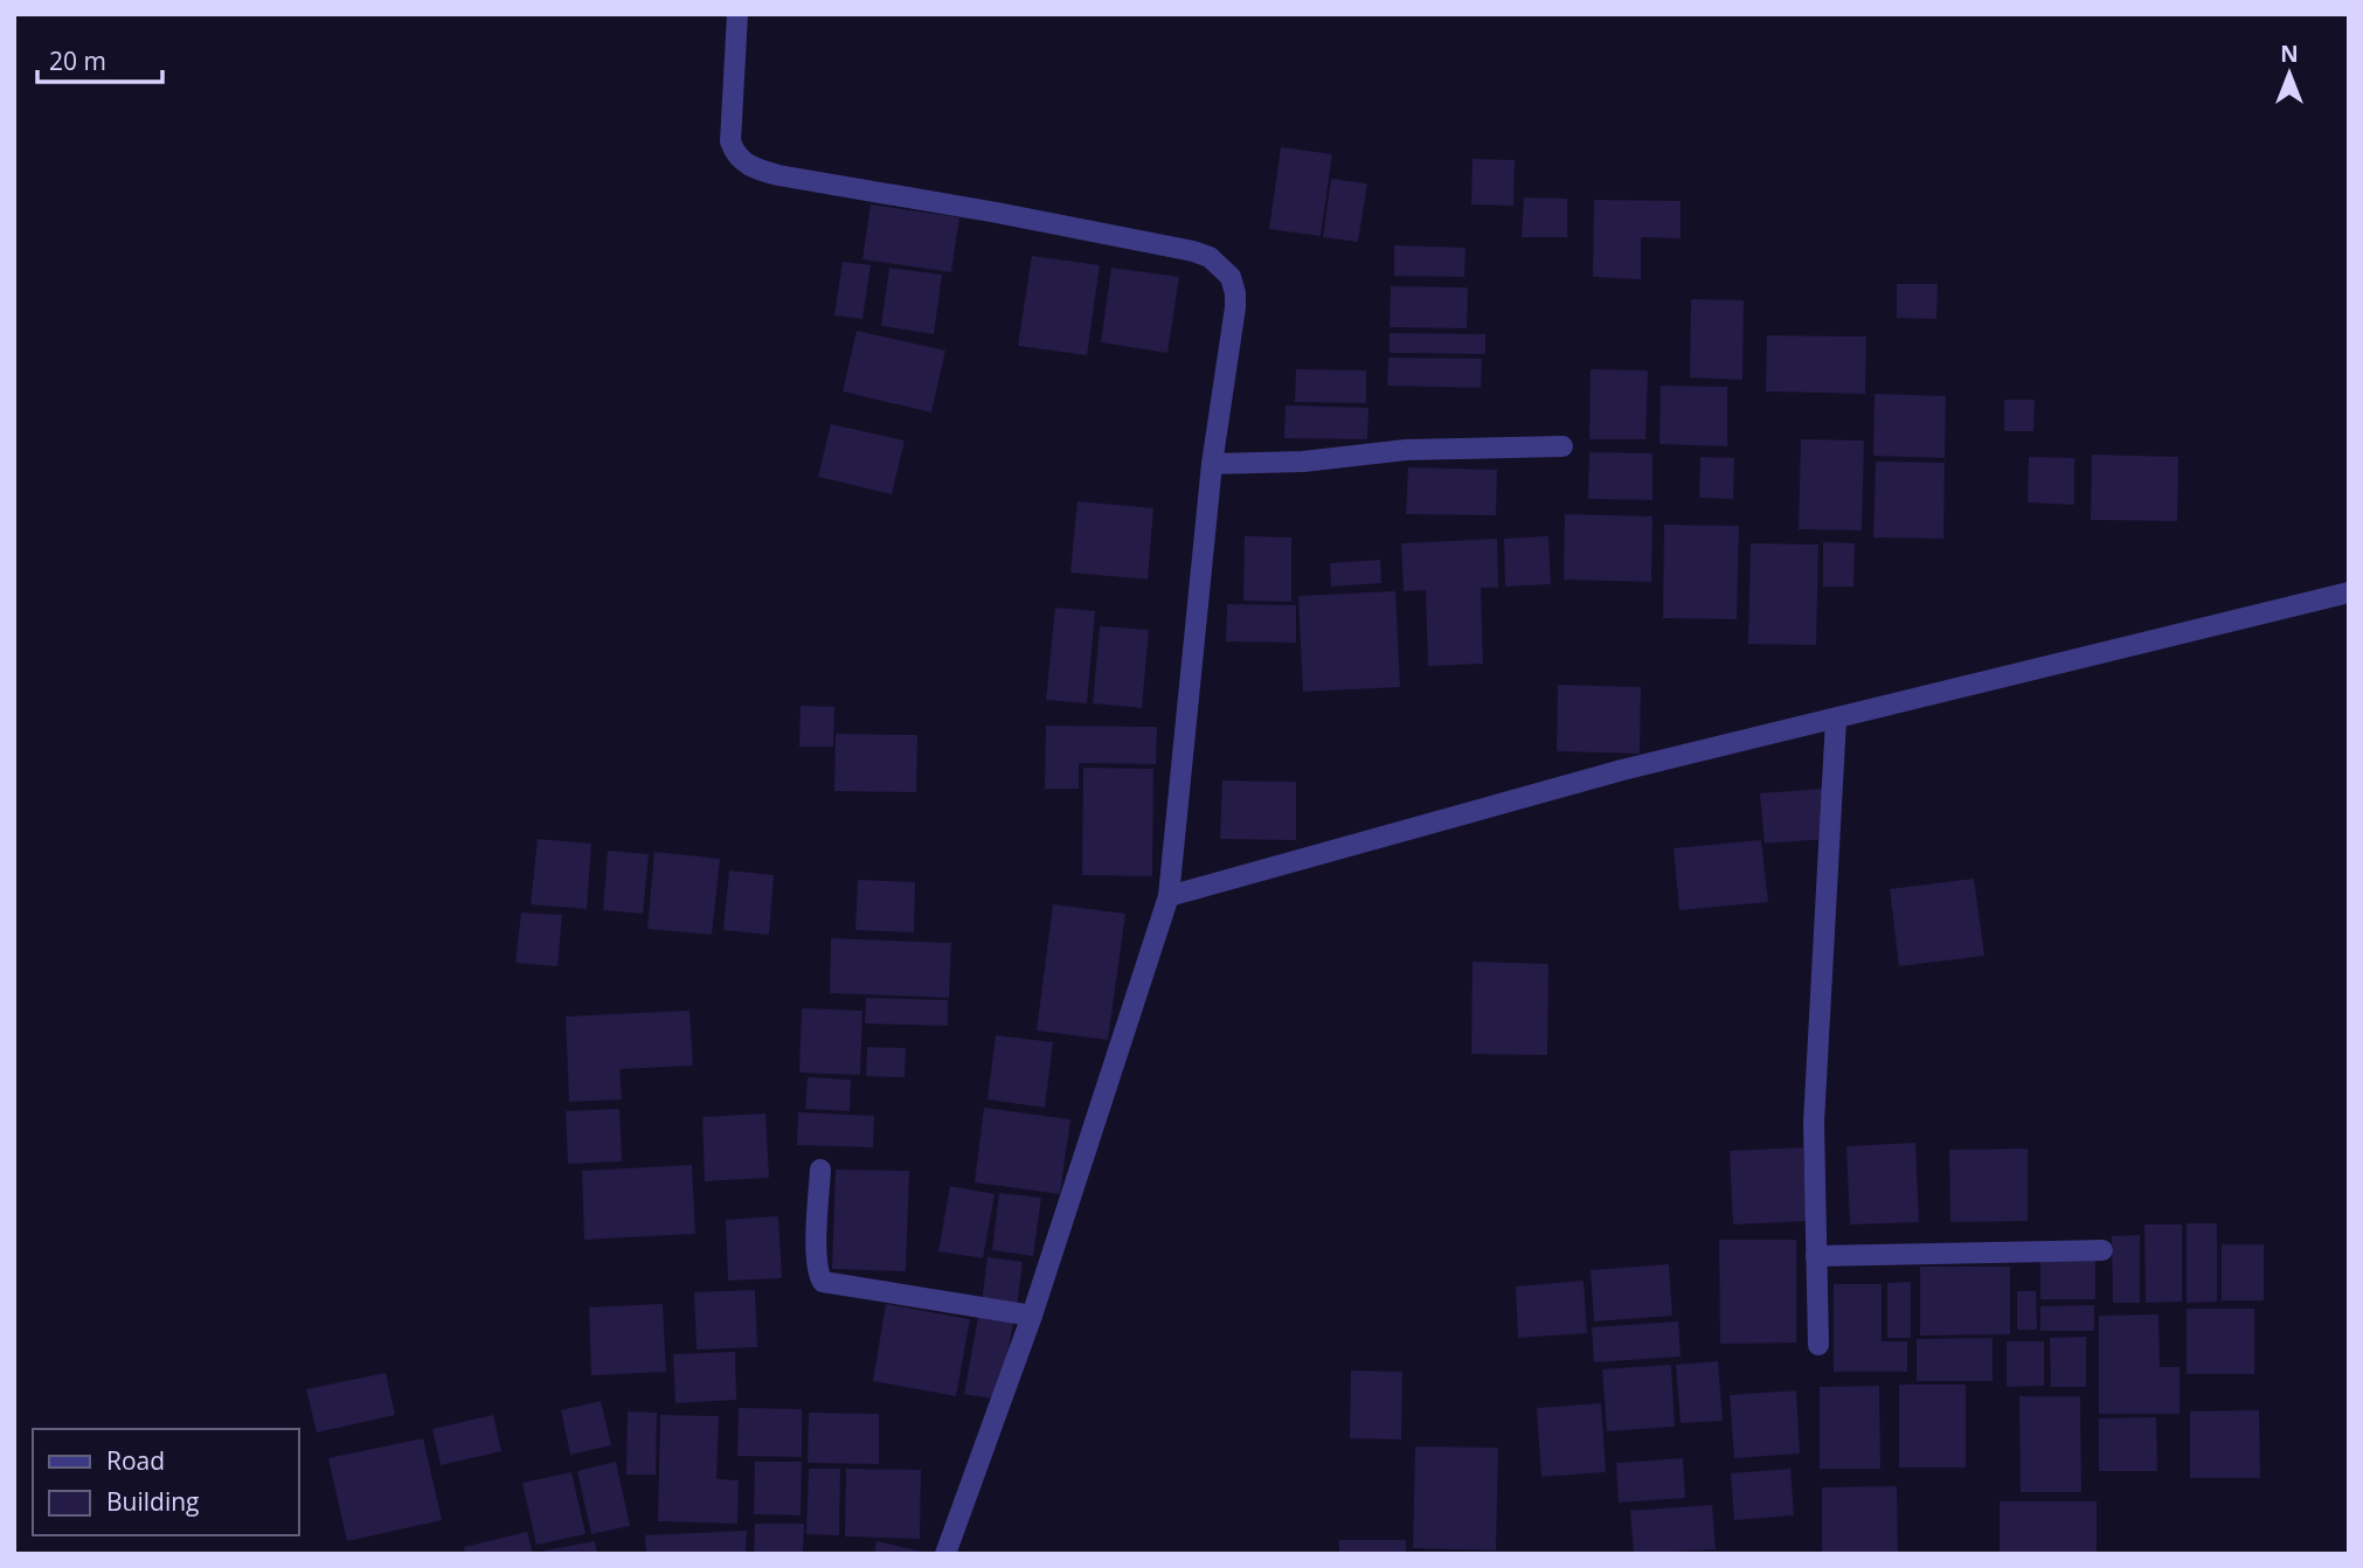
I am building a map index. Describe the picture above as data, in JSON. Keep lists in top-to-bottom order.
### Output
{
  "legend": ["Road", "Building"],
  "scale_bar": "20 m",
  "north": "top"
}
